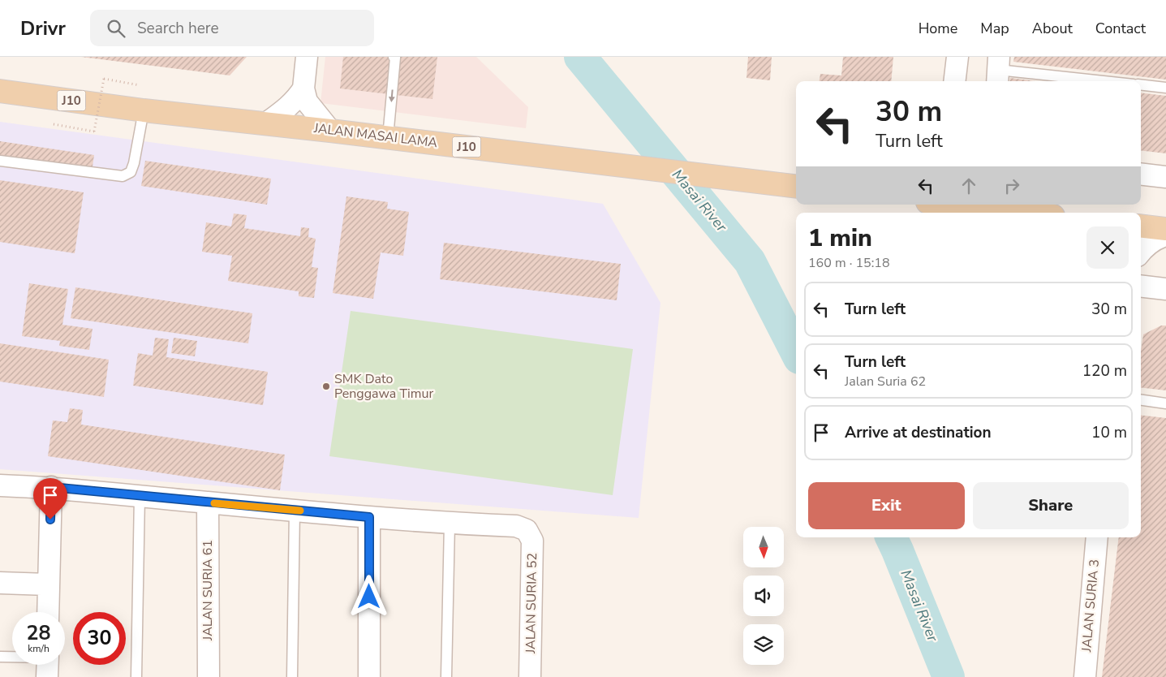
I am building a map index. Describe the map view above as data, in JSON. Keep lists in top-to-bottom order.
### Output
{
  "streets": {
    "main road": ["J10", "JALAN MASAI LAMA"],
    "street": ["JALAN SURIA 61", "JALAN SURIA 52", "JALAN SURIA 3"]
  },
  "water": ["Masai River"],
  "places": ["SMK Dato Penggawa Timur"],
  "north": "bottom",
  "page": {
    "header": "Drivr",
    "search": "Search here",
    "nav": [
      "Home",
      "Map",
      "About",
      "Contact"
    ],
    "turn": ["30 m", "Turn left"],
    "heading": ["1 min", "160 m · 15:18"],
    "list": [
      {
        "name": "Turn left",
        "value": "30 m"
      },
      {
        "name": "Turn left",
        "note": "Jalan Suria 62",
        "value": "120 m"
      },
      {
        "name": "Arrive at destination",
        "value": "10 m"
      }
    ],
    "buttons": ["Exit", "Share"],
    "speed": "28 km/h",
    "limit": "30"
  }
}
